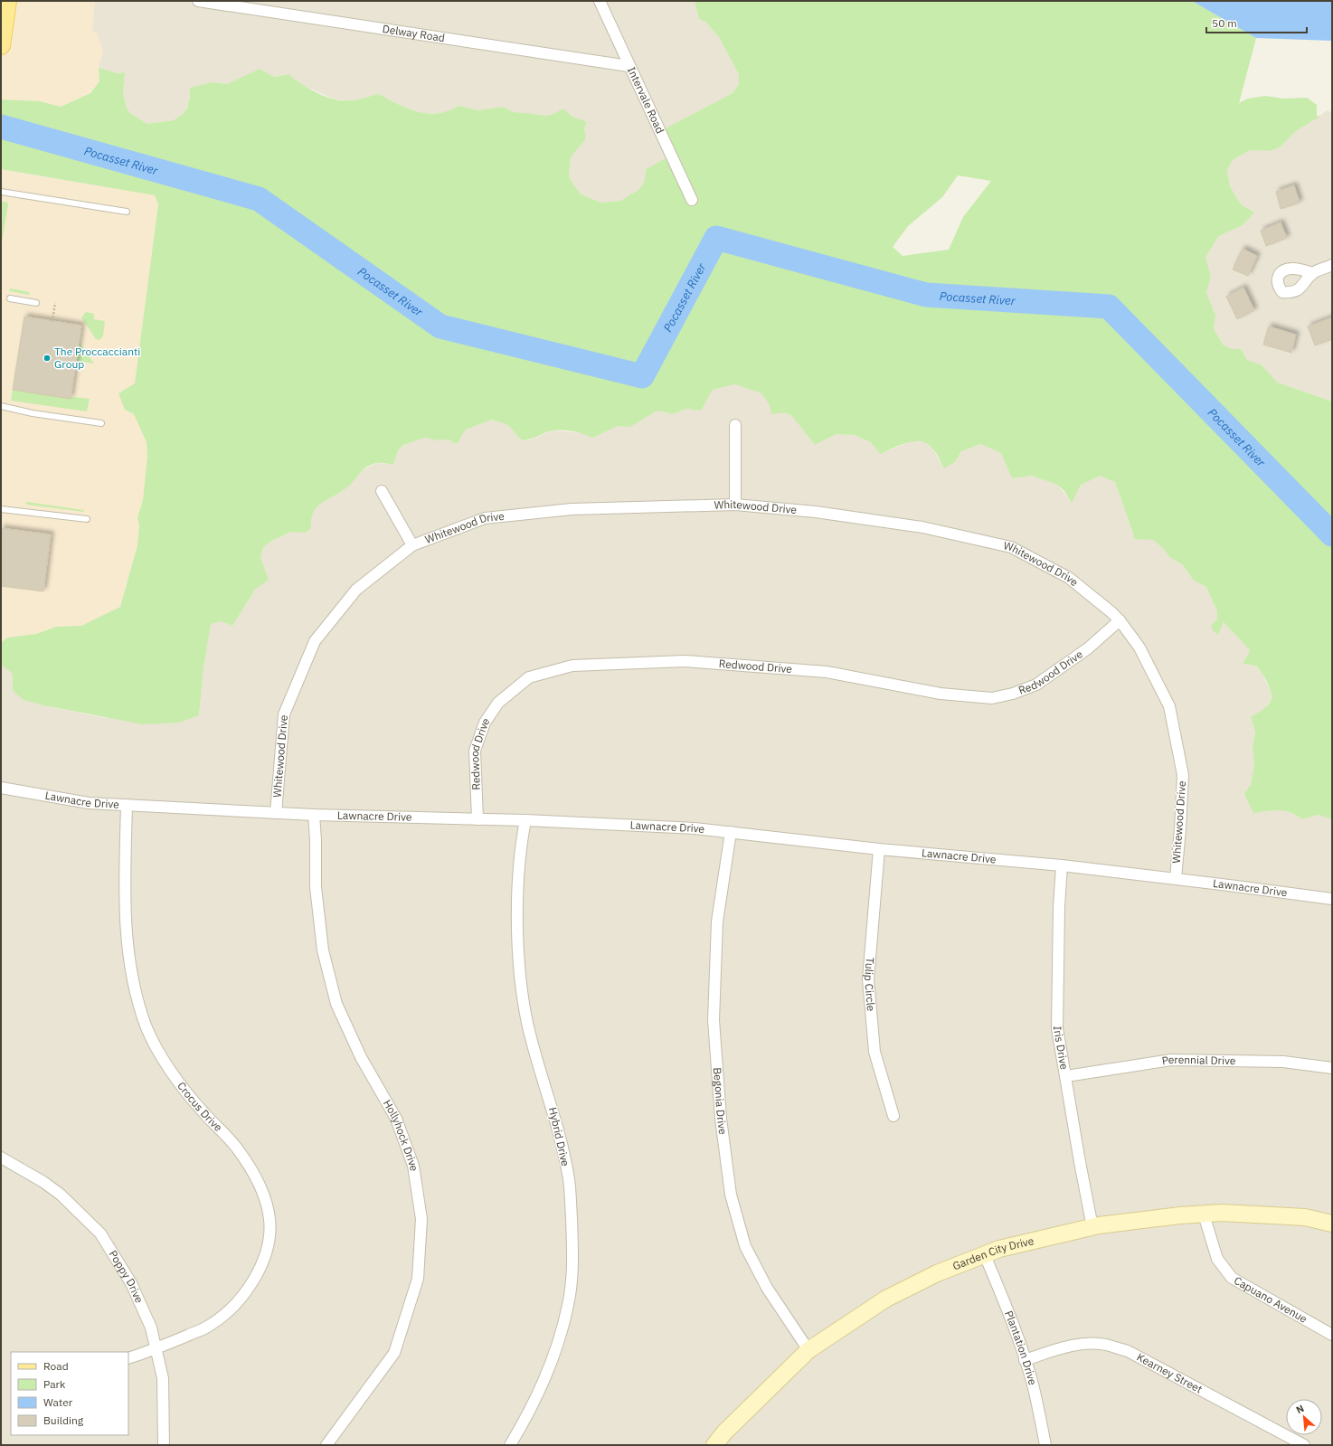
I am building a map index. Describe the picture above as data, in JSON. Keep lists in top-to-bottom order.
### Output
{
  "streets": {
    "street": [
      "Delway Road",
      "Intervale Road",
      "Whitewood Drive",
      "Redwood Drive",
      "Lawnacre Drive",
      "Tulip Circle",
      "Iris Drive",
      "Perennial Drive",
      "Begonia Drive",
      "Crocus Drive",
      "Hollyhock Drive",
      "Hybrid Drive",
      "Garden City Drive",
      "Poppy Drive",
      "Capuano Avenue",
      "Plantation Drive",
      "Kearney Street"
    ]
  },
  "crossings": [
    ["Delway Road", "Intervale Road"],
    ["Whitewood Drive", "Redwood Drive"],
    ["Whitewood Drive", "Lawnacre Drive"],
    ["Redwood Drive", "Lawnacre Drive"],
    ["Lawnacre Drive", "Tulip Circle"],
    ["Lawnacre Drive", "Iris Drive"],
    ["Lawnacre Drive", "Begonia Drive"],
    ["Lawnacre Drive", "Crocus Drive"],
    ["Lawnacre Drive", "Hollyhock Drive"],
    ["Lawnacre Drive", "Hybrid Drive"],
    ["Iris Drive", "Perennial Drive"],
    ["Iris Drive", "Garden City Drive"],
    ["Begonia Drive", "Garden City Drive"],
    ["Crocus Drive", "Poppy Drive"],
    ["Garden City Drive", "Capuano Avenue"],
    ["Garden City Drive", "Plantation Drive"],
    ["Plantation Drive", "Kearney Street"]
  ],
  "water": ["Pocasset River"],
  "places": ["The Proccaccianti Group"],
  "legend": [
    "Road",
    "Park",
    "Water",
    "Building"
  ],
  "scale_bar": "50 m",
  "north": "top left"
}
